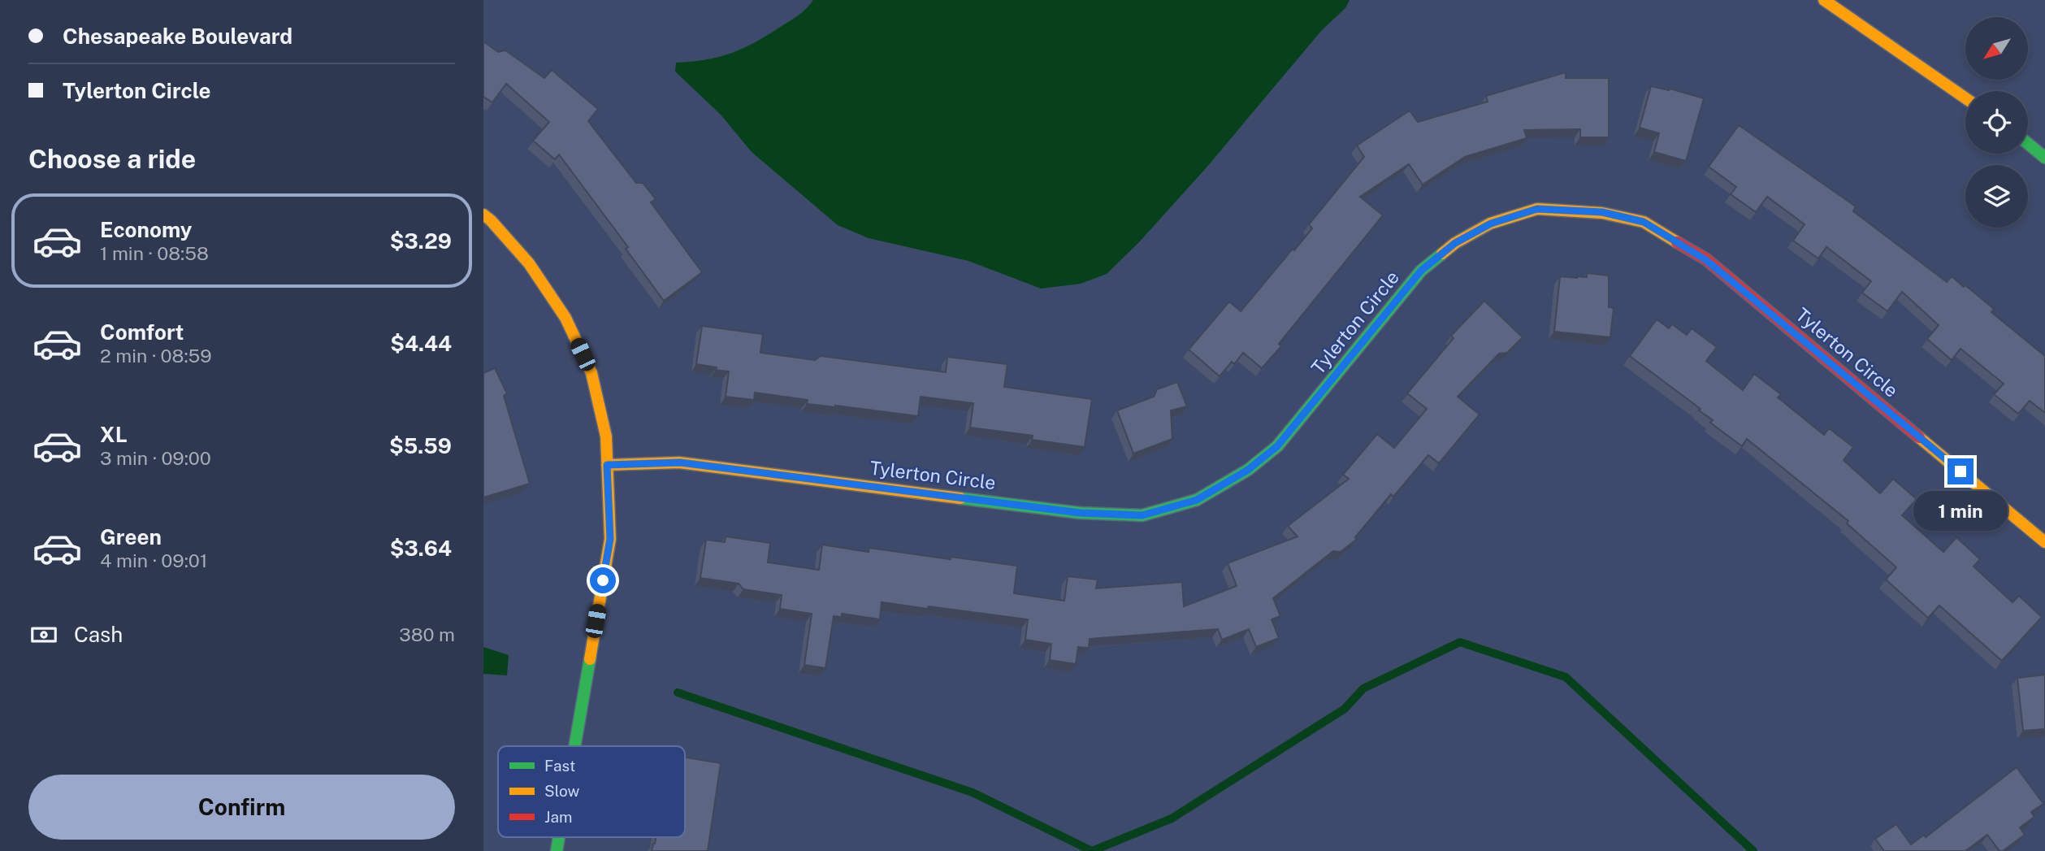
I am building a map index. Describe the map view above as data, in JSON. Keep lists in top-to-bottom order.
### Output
{
  "streets": {
    "street": ["Tylerton Circle"]
  },
  "legend": ["Fast", "Slow", "Jam"],
  "north": "bottom left",
  "page": {
    "banner": ["Chesapeake Boulevard", "Tylerton Circle"],
    "heading": "Choose a ride",
    "list": [
      {
        "name": "Economy",
        "note": "1 min · 08:58",
        "value": "$3.29"
      },
      {
        "name": "Comfort",
        "note": "2 min · 08:59",
        "value": "$4.44"
      },
      {
        "name": "XL",
        "note": "3 min · 09:00",
        "value": "$5.59"
      },
      {
        "name": "Green",
        "note": "4 min · 09:01",
        "value": "$3.64"
      }
    ],
    "bubble": "1 min",
    "pay": ["Cash", "380 m"],
    "buttons": "Confirm"
  }
}
